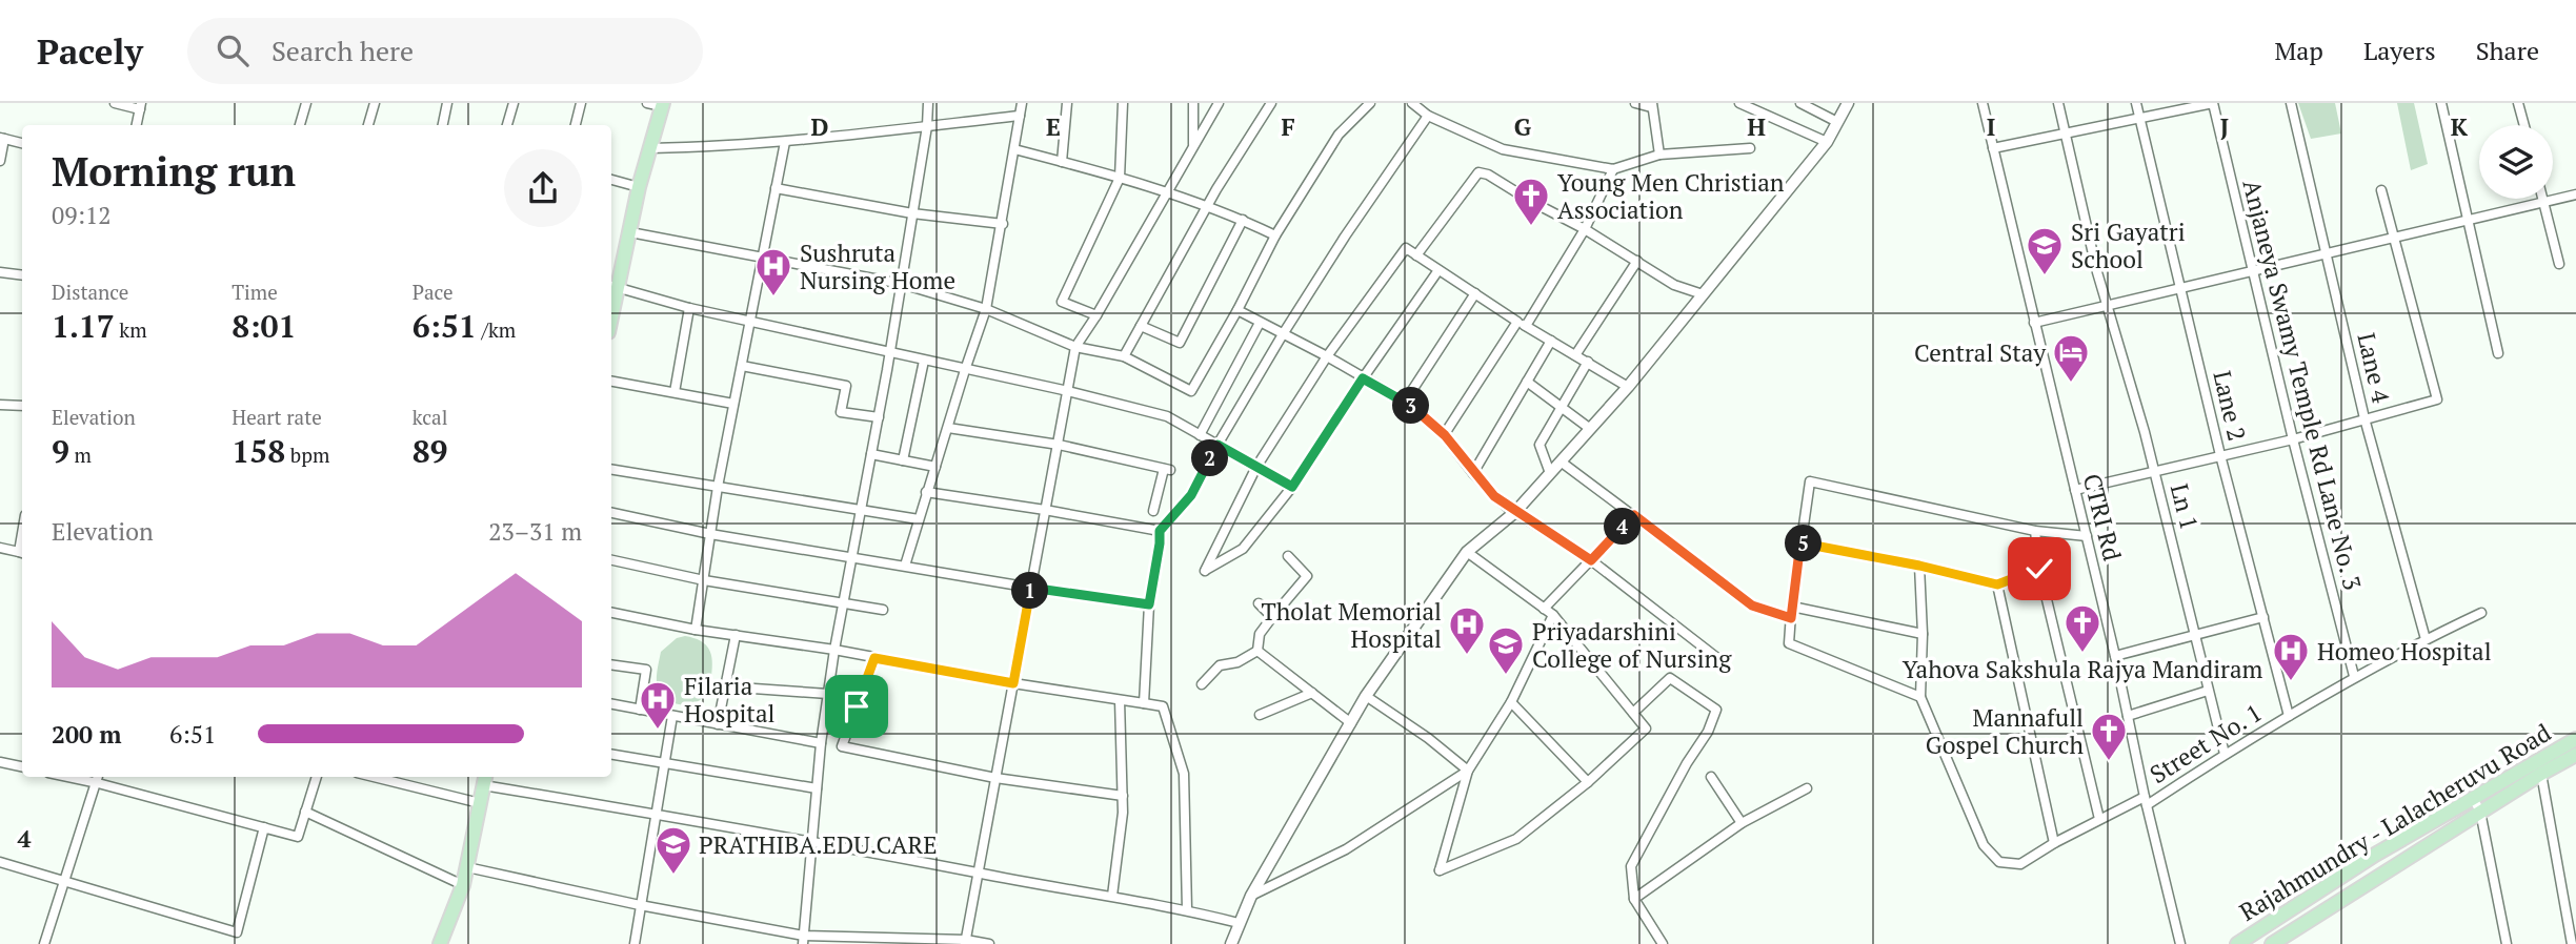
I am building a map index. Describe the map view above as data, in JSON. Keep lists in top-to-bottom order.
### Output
{
  "streets": {
    "main road": ["Rajahmundry - Lalacheruvu Road"],
    "street": [
      "Lane 4",
      "Anjaneya Swamy Temple Rd Lane No. 3",
      "Lane 2",
      "Ln 1",
      "CTRI Rd",
      "Street No. 1"
    ]
  },
  "crossings": [
    ["Lane 4", "Street No. 1"],
    ["Anjaneya Swamy Temple Rd Lane No. 3", "Street No. 1"],
    ["Lane 2", "Street No. 1"],
    ["Ln 1", "Street No. 1"],
    ["CTRI Rd", "Street No. 1"]
  ],
  "places": {
    "church": ["Young Men Christian Association", "Yahova Sakshula Rajya Mandiram", "Mannafull Gospel Church"],
    "school or university": ["Sri Gayatri School", "Priyadarshini College of Nursing", "PRATHIBA.EDU.CARE"],
    "hospital": [
      "Sushruta Nursing Home",
      "Tholat Memorial Hospital",
      "Homeo Hospital",
      "Filaria Hospital"
    ],
    "hotel": ["Central Stay"]
  },
  "page": {
    "header": "Pacely",
    "search": "Search here",
    "nav": ["Map", "Layers", "Share"],
    "heading": ["Morning run", "09:12"],
    "stats": [
      ["Distance", "1.17 km"],
      ["Time", "8:01"],
      ["Pace", "6:51 /km"],
      ["Elevation", "9 m"],
      ["Heart rate", "158 bpm"],
      ["kcal", "89"]
    ],
    "pins": [
      "3",
      "2",
      "4",
      "5",
      "1"
    ],
    "chart": ["Elevation", "23–31 m"],
    "list": [
      {
        "name": "200 m",
        "note": "6:51"
      }
    ]
  },
  "grid": {
    "columns": [
      "D",
      "E",
      "F",
      "G",
      "H",
      "I",
      "J",
      "K"
    ],
    "rows": ["4"]
  }
}
